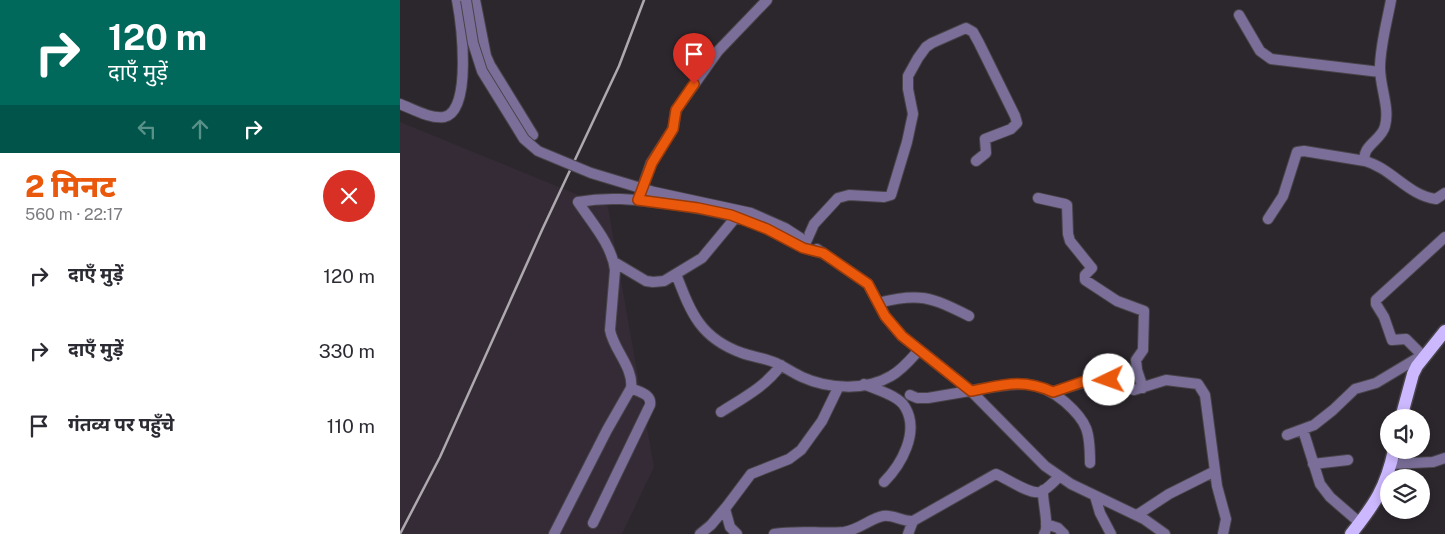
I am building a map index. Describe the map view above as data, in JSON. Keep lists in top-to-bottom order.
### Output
{
  "page": {
    "turn": ["120 m", "दाएँ मुड़ें"],
    "heading": ["2 मिनट", "560 m · 22:17"],
    "list": [
      {
        "name": "दाएँ मुड़ें",
        "value": "120 m"
      },
      {
        "name": "दाएँ मुड़ें",
        "value": "330 m"
      },
      {
        "name": "गंतव्य पर पहुँचे",
        "value": "110 m"
      }
    ]
  }
}
